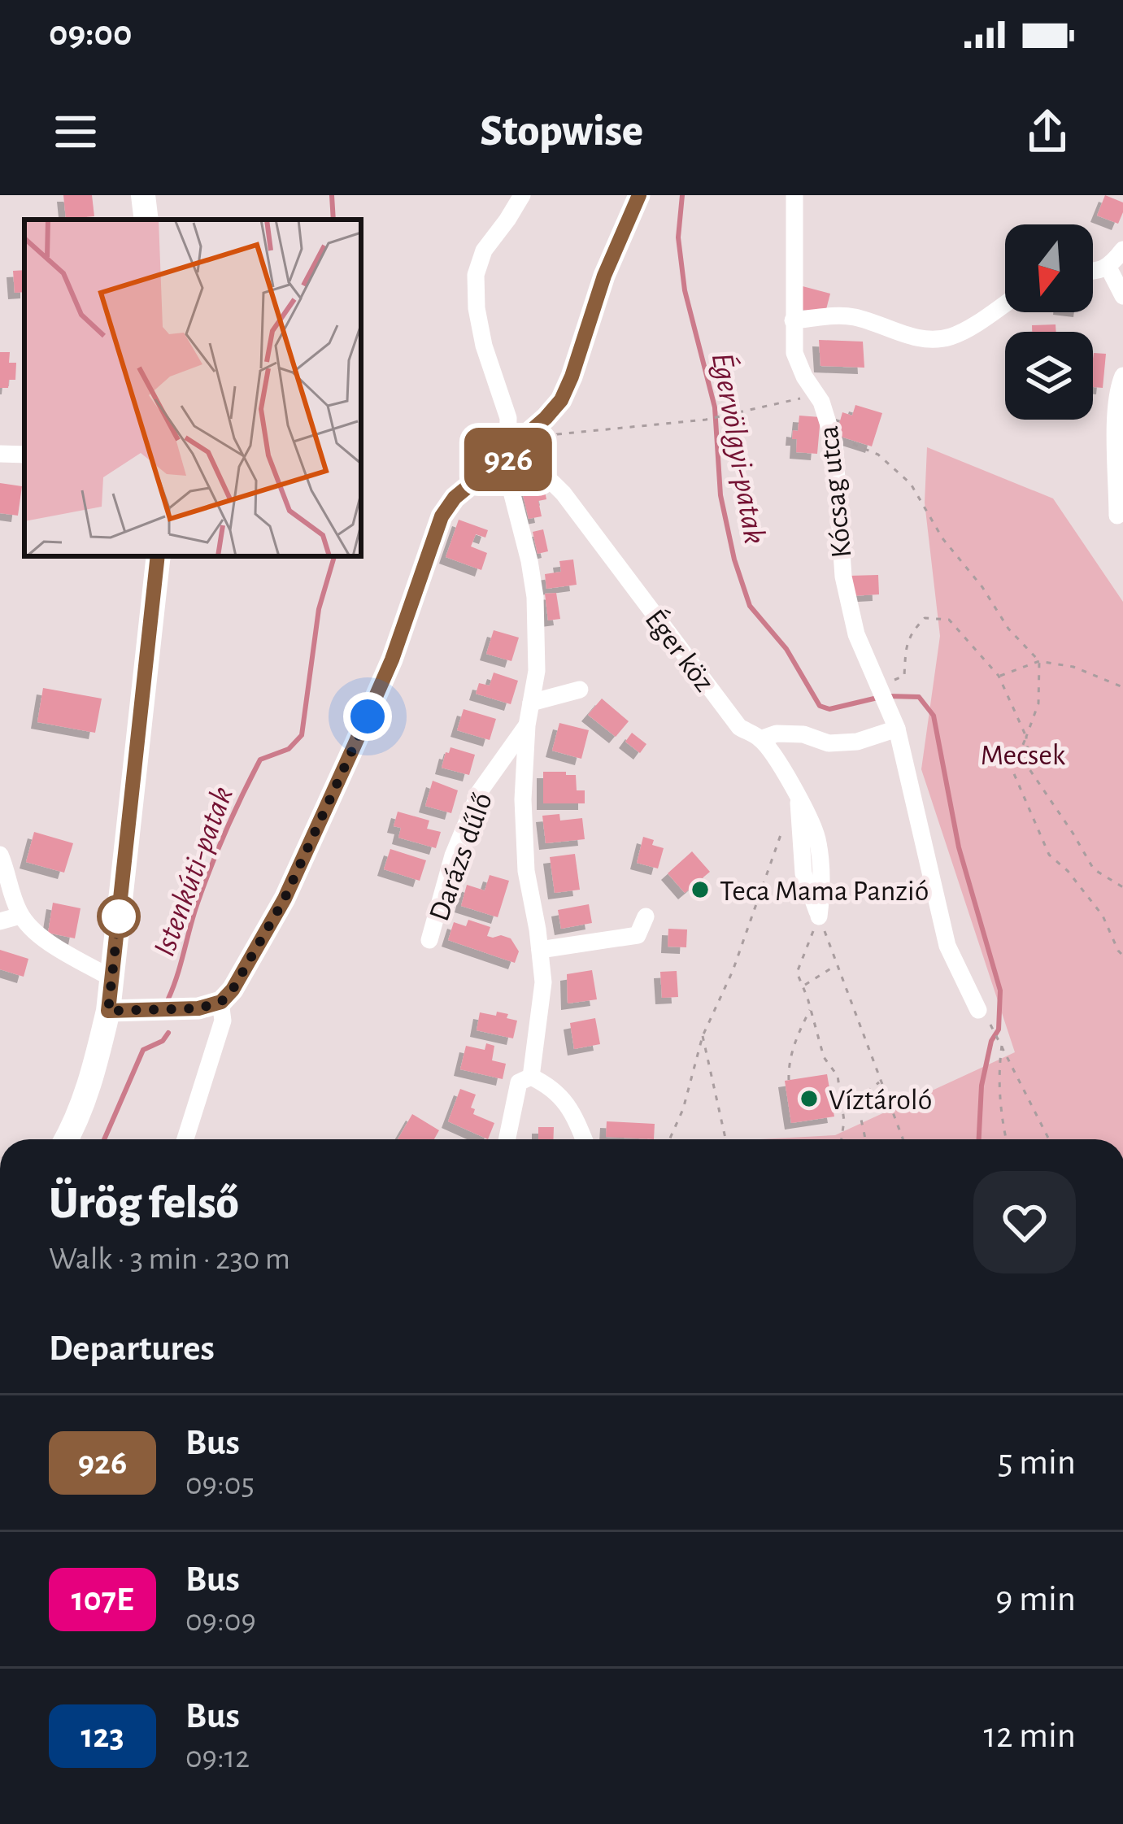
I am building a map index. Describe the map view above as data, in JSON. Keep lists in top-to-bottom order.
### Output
{
  "streets": {
    "street": ["Kócsag utca", "Éger köz", "Darázs dűlő"]
  },
  "water": ["Égervölgyi-patak", "Istenkúti-patak"],
  "parks": ["Mecsek"],
  "places": ["Teca Mama Panzió", "Víztároló"],
  "lines": ["bus line 926"],
  "north": "bottom",
  "page": {
    "status": "09:00",
    "header": "Stopwise",
    "on_map": "926",
    "heading": [
      ["Ürög felső", "Walk · 3 min · 230 m"],
      "Departures"
    ],
    "list": [
      {
        "mark": "926",
        "name": "Bus",
        "note": "09:05",
        "value": "5 min"
      },
      {
        "mark": "107E",
        "name": "Bus",
        "note": "09:09",
        "value": "9 min"
      },
      {
        "mark": "123",
        "name": "Bus",
        "note": "09:12",
        "value": "12 min"
      }
    ]
  }
}
